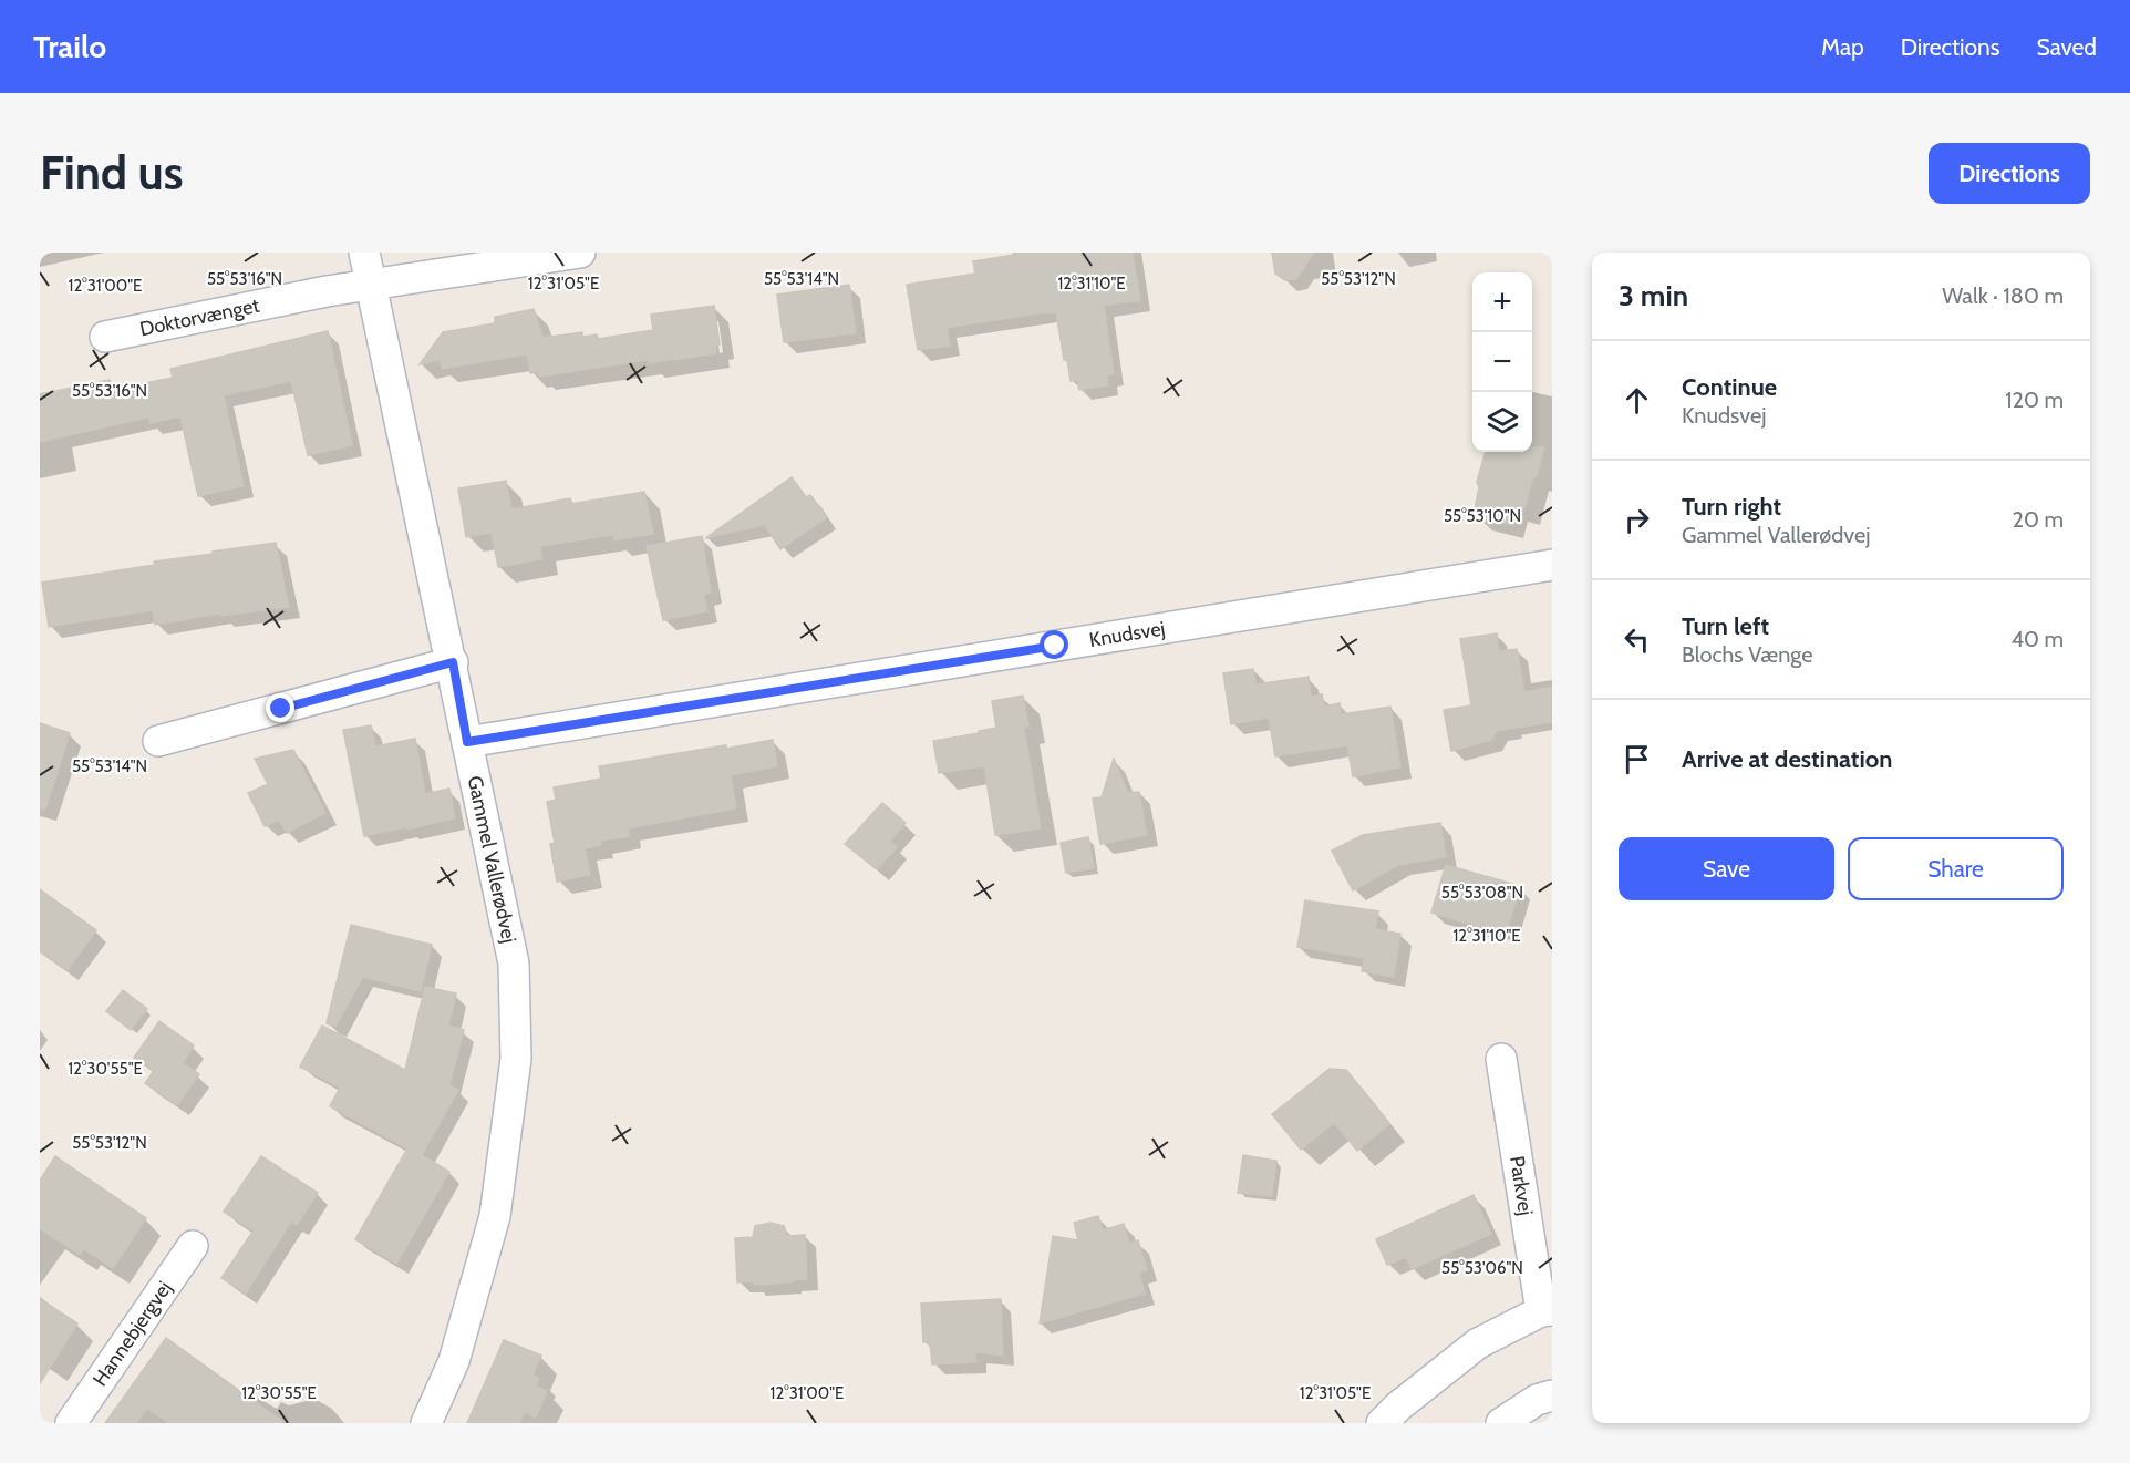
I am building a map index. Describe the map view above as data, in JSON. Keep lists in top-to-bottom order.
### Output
{
  "streets": {
    "street": [
      "Doktorvænget",
      "Knudsvej",
      "Gammel Vallerødvej",
      "Parkvej",
      "Hannebjergvej"
    ]
  },
  "crossings": [
    ["Doktorvænget", "Gammel Vallerødvej"],
    ["Knudsvej", "Gammel Vallerødvej"]
  ],
  "page": {
    "header": "Trailo",
    "nav": ["Map", "Directions", "Saved"],
    "buttons": [
      "Directions",
      ["Save", "Share"]
    ],
    "title": "Find us",
    "heading": ["3 min", "Walk · 180 m"],
    "map_buttons": ["+", "−"],
    "list": [
      ["Continue", "Knudsvej", "120 m"],
      ["Turn right", "Gammel Vallerødvej", "20 m"],
      ["Turn left", "Blochs Vænge", "40 m"],
      "Arrive at destination"
    ]
  },
  "coordinates": [
    "55°53'16\"N",
    "55°53'14\"N",
    "55°53'12\"N",
    "12°31'05\"E",
    "12°31'10\"E",
    "12°31'00\"E",
    "55°53'10\"N",
    "55°53'08\"N",
    "12°30'55\"E",
    "55°53'06\"N"
  ]
}
